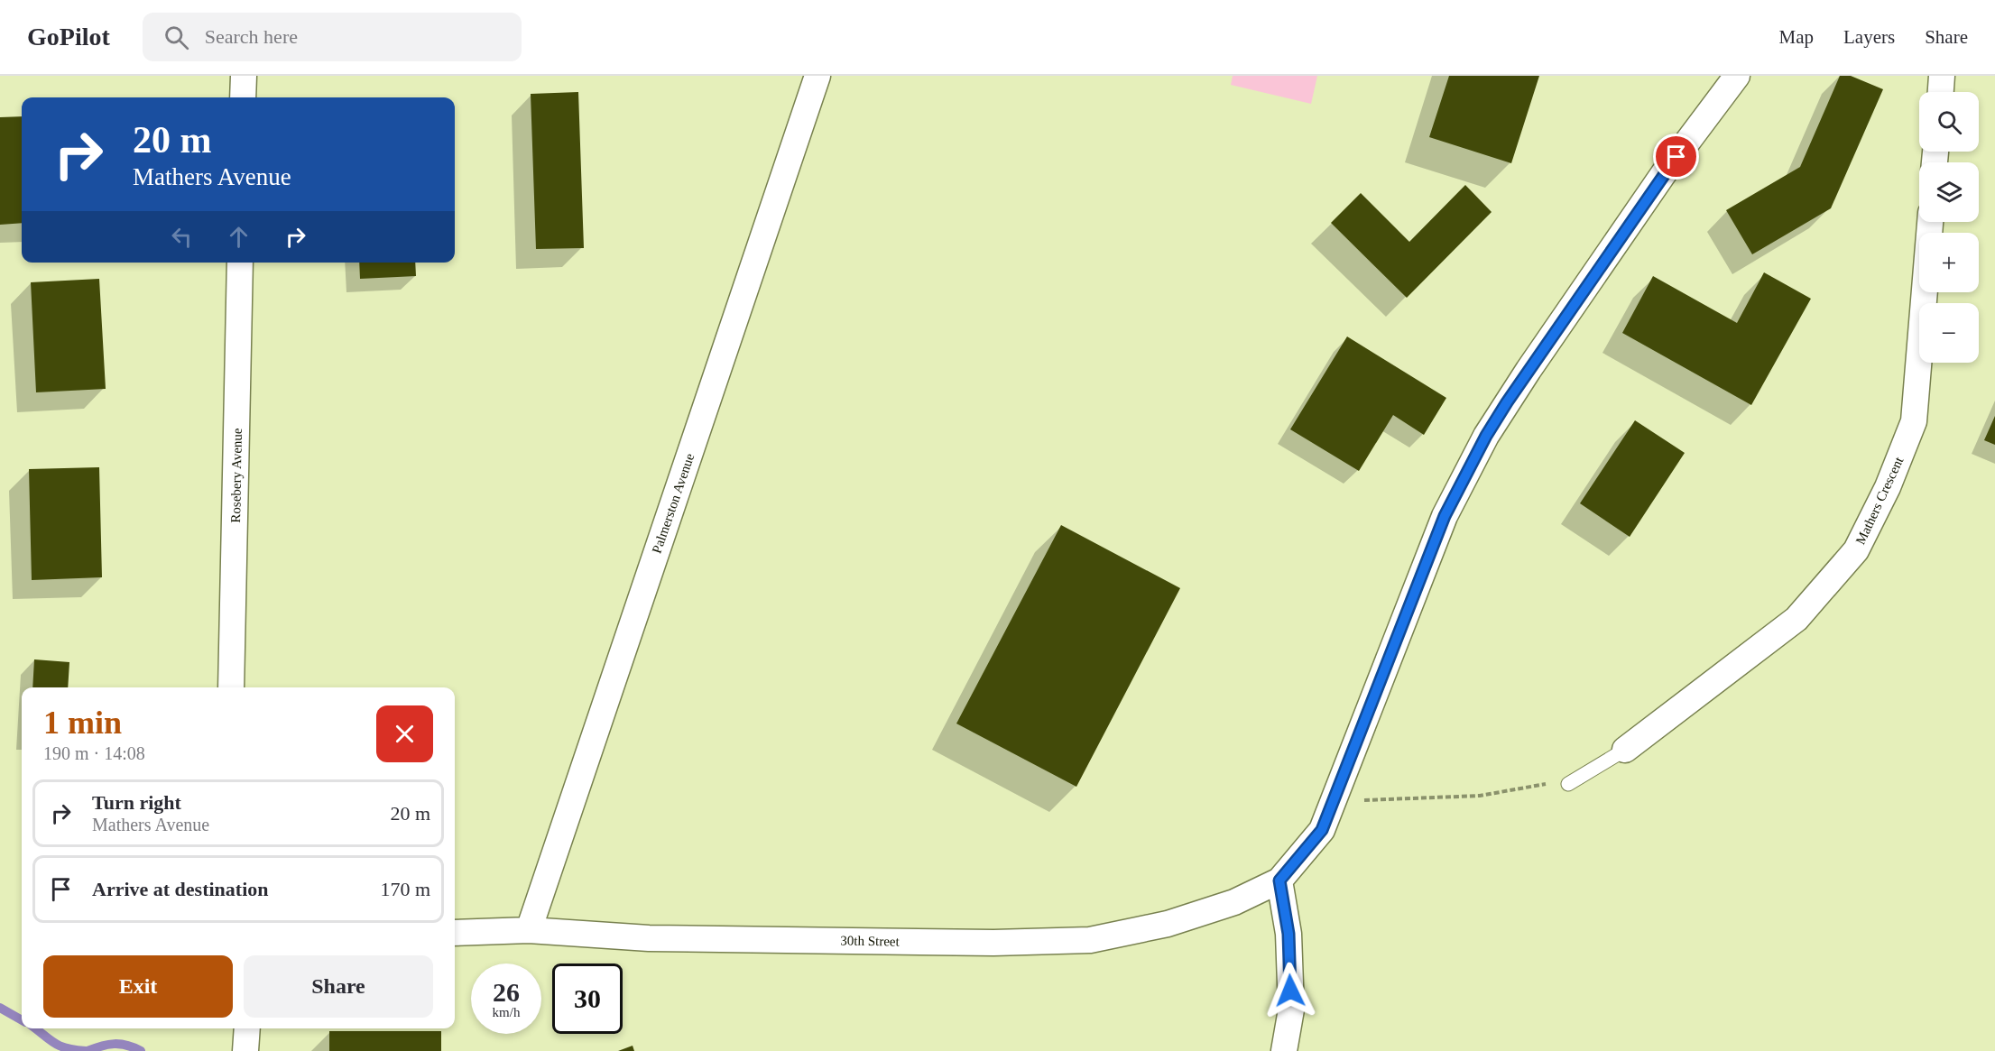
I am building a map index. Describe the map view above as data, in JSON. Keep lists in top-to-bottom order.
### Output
{
  "streets": {
    "street": [
      "Rosebery Avenue",
      "Mathers Crescent",
      "Palmerston Avenue",
      "30th Street"
    ]
  },
  "crossings": [
    ["Palmerston Avenue", "30th Street"]
  ],
  "page": {
    "header": "GoPilot",
    "search": "Search here",
    "nav": ["Map", "Layers", "Share"],
    "map_buttons": ["+", "−"],
    "turn": ["20 m", "Mathers Avenue"],
    "heading": ["1 min", "190 m · 14:08"],
    "list": [
      {
        "name": "Turn right",
        "note": "Mathers Avenue",
        "value": "20 m"
      },
      {
        "name": "Arrive at destination",
        "value": "170 m"
      }
    ],
    "buttons": ["Exit", "Share"],
    "speed": "26 km/h",
    "limit": "30"
  }
}
